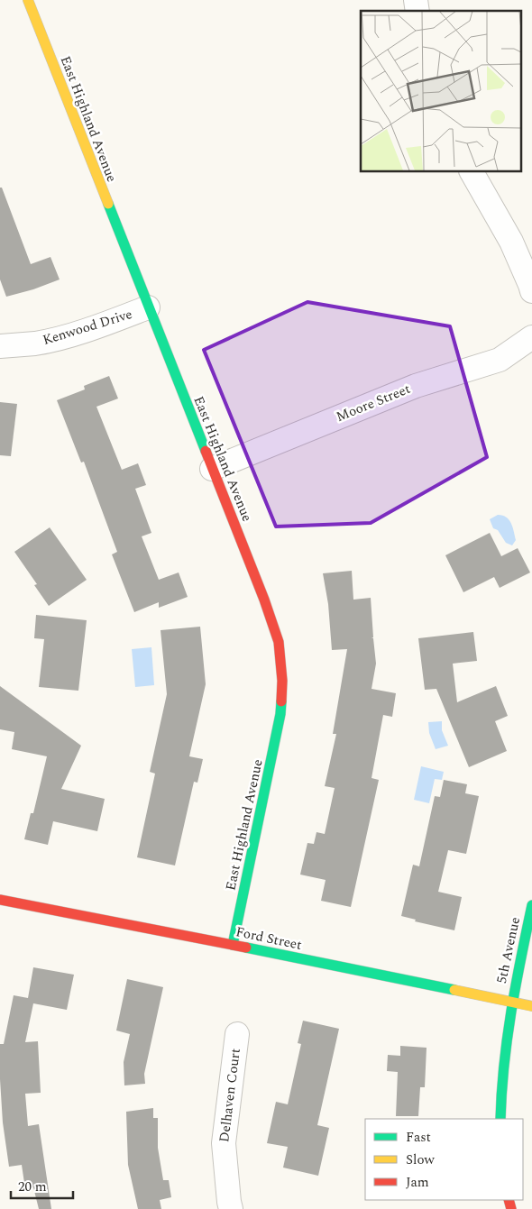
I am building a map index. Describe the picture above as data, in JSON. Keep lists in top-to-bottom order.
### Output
{
  "streets": {
    "street": [
      "East Highland Avenue",
      "Kenwood Drive",
      "Moore Street",
      "Ford Street",
      "5th Avenue",
      "Delhaven Court"
    ]
  },
  "crossings": [
    ["East Highland Avenue", "Kenwood Drive"],
    ["East Highland Avenue", "Moore Street"],
    ["East Highland Avenue", "Ford Street"],
    ["Ford Street", "5th Avenue"]
  ],
  "legend": ["Fast", "Slow", "Jam"],
  "scale_bar": "20 m"
}
